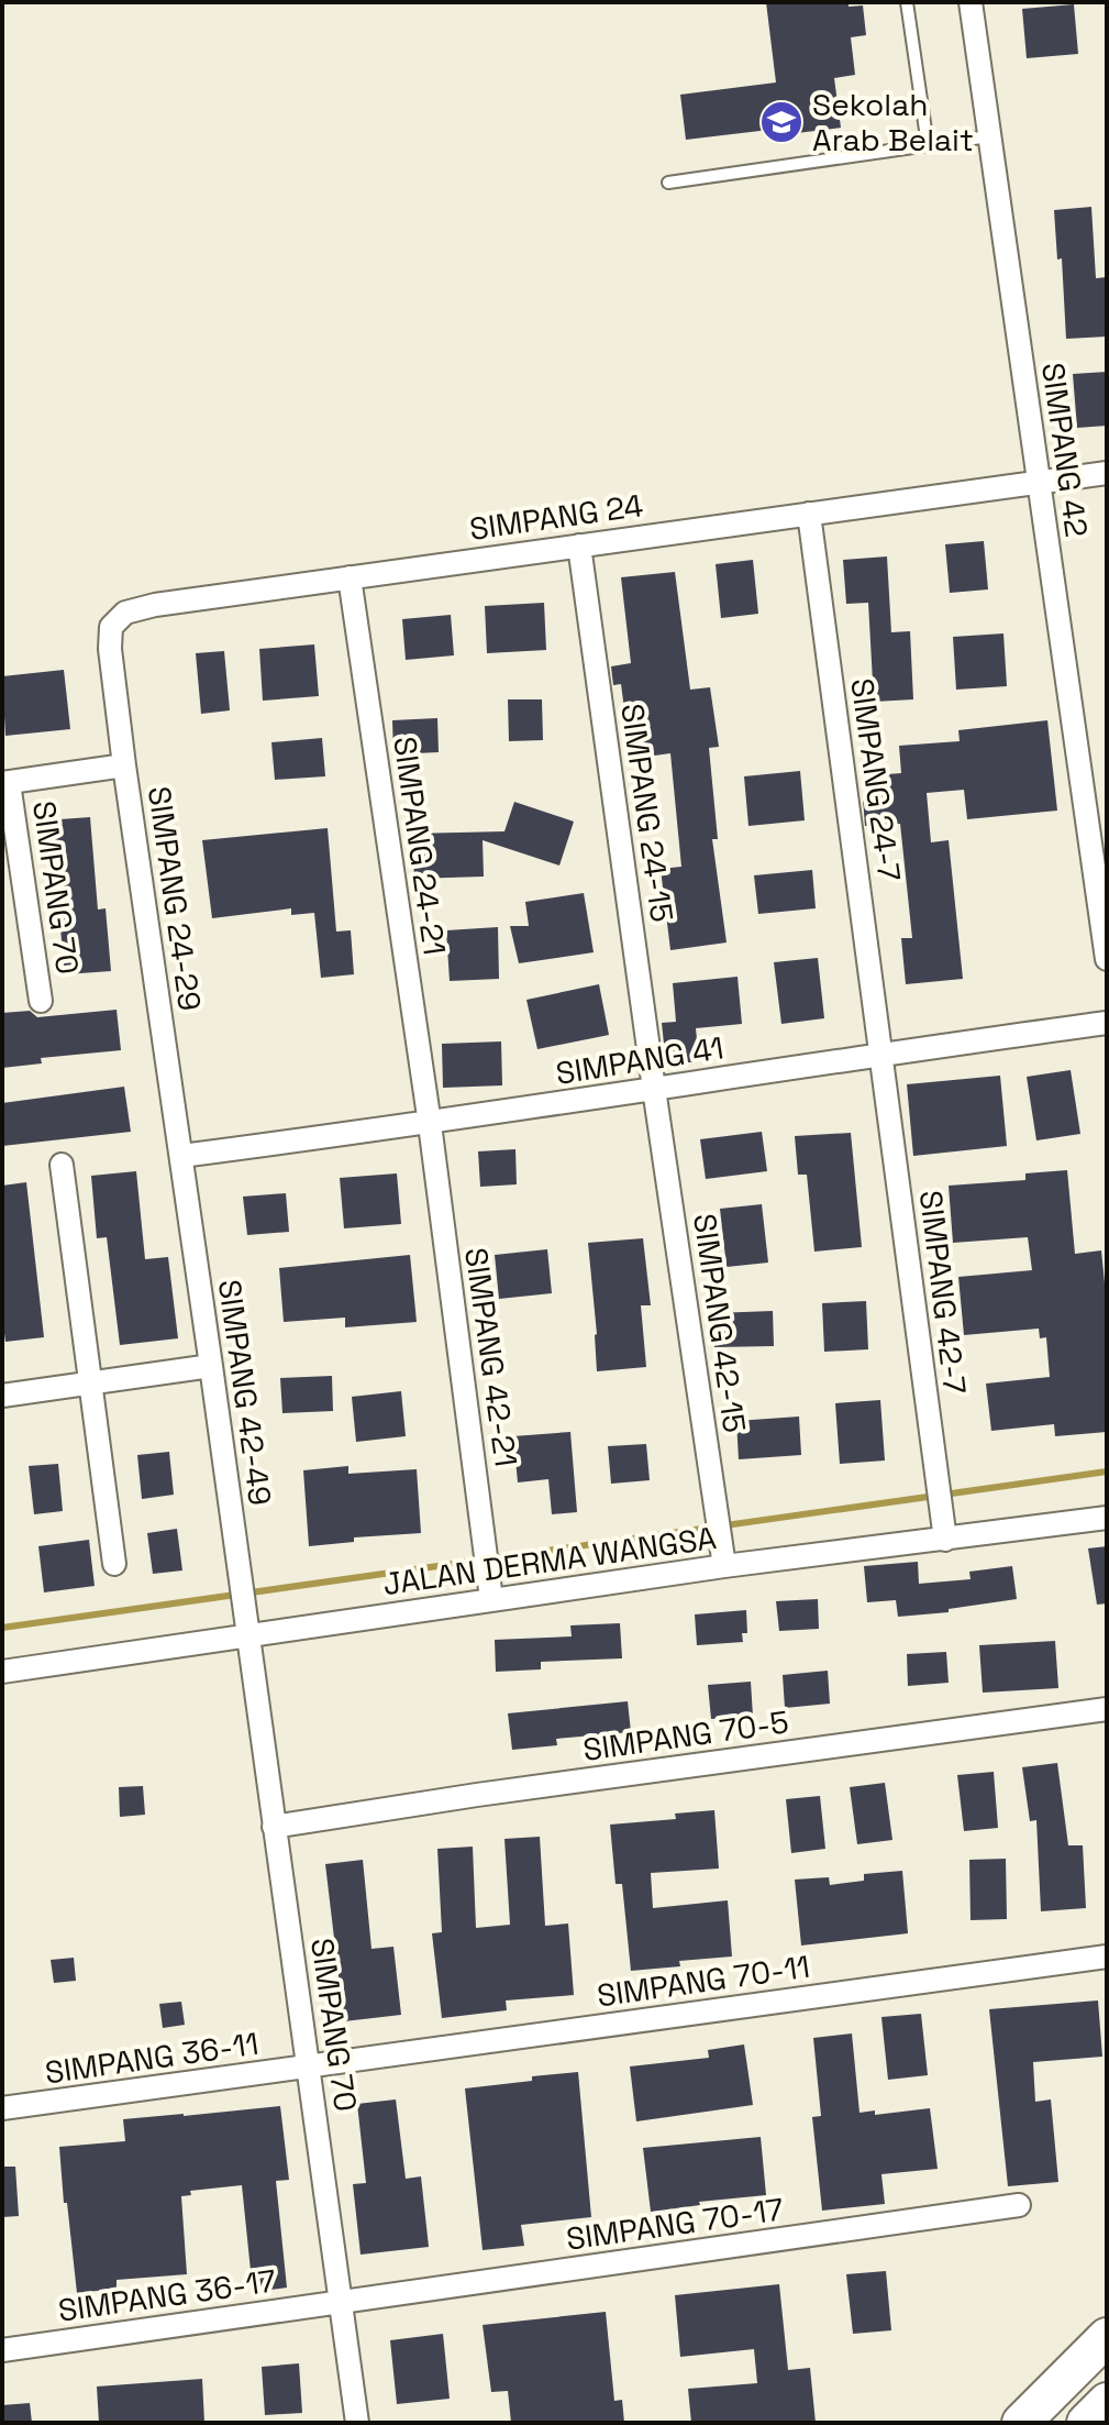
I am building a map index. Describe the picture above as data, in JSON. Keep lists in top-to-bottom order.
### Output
{
  "streets": {
    "street": [
      "SIMPANG 42",
      "SIMPANG 24",
      "SIMPANG 24-7",
      "SIMPANG 24-15",
      "SIMPANG 24-21",
      "SIMPANG 70",
      "SIMPANG 24-29",
      "SIMPANG 41",
      "SIMPANG 42-7",
      "SIMPANG 42-15",
      "SIMPANG 42-21",
      "SIMPANG 42-49",
      "JALAN DERMA WANGSA",
      "SIMPANG 70-5",
      "SIMPANG 70-11",
      "SIMPANG 36-11",
      "SIMPANG 70-17",
      "SIMPANG 36-17"
    ]
  },
  "crossings": [
    ["SIMPANG 42", "SIMPANG 24"],
    ["SIMPANG 24", "SIMPANG 24-7"],
    ["SIMPANG 24", "SIMPANG 24-15"],
    ["SIMPANG 24", "SIMPANG 24-21"],
    ["SIMPANG 24", "SIMPANG 24-29"],
    ["SIMPANG 24-7", "SIMPANG 41"],
    ["SIMPANG 24-7", "SIMPANG 42-7"],
    ["SIMPANG 24-15", "SIMPANG 41"],
    ["SIMPANG 24-15", "SIMPANG 42-15"],
    ["SIMPANG 24-21", "SIMPANG 41"],
    ["SIMPANG 24-21", "SIMPANG 42-21"],
    ["SIMPANG 70", "SIMPANG 42-49"],
    ["SIMPANG 70", "JALAN DERMA WANGSA"],
    ["SIMPANG 70", "SIMPANG 70-5"],
    ["SIMPANG 70", "SIMPANG 70-11"],
    ["SIMPANG 70", "SIMPANG 36-11"],
    ["SIMPANG 70", "SIMPANG 70-17"],
    ["SIMPANG 70", "SIMPANG 36-17"],
    ["SIMPANG 24-29", "SIMPANG 41"],
    ["SIMPANG 24-29", "SIMPANG 42-49"],
    ["SIMPANG 41", "SIMPANG 42-7"],
    ["SIMPANG 41", "SIMPANG 42-15"],
    ["SIMPANG 41", "SIMPANG 42-21"],
    ["SIMPANG 41", "SIMPANG 42-49"],
    ["SIMPANG 42-7", "JALAN DERMA WANGSA"],
    ["SIMPANG 42-15", "JALAN DERMA WANGSA"],
    ["SIMPANG 42-21", "JALAN DERMA WANGSA"],
    ["SIMPANG 42-49", "JALAN DERMA WANGSA"],
    ["SIMPANG 70-11", "SIMPANG 36-11"],
    ["SIMPANG 70-17", "SIMPANG 36-17"]
  ],
  "places": {
    "school or university": ["Sekolah Arab Belait"]
  }
}
